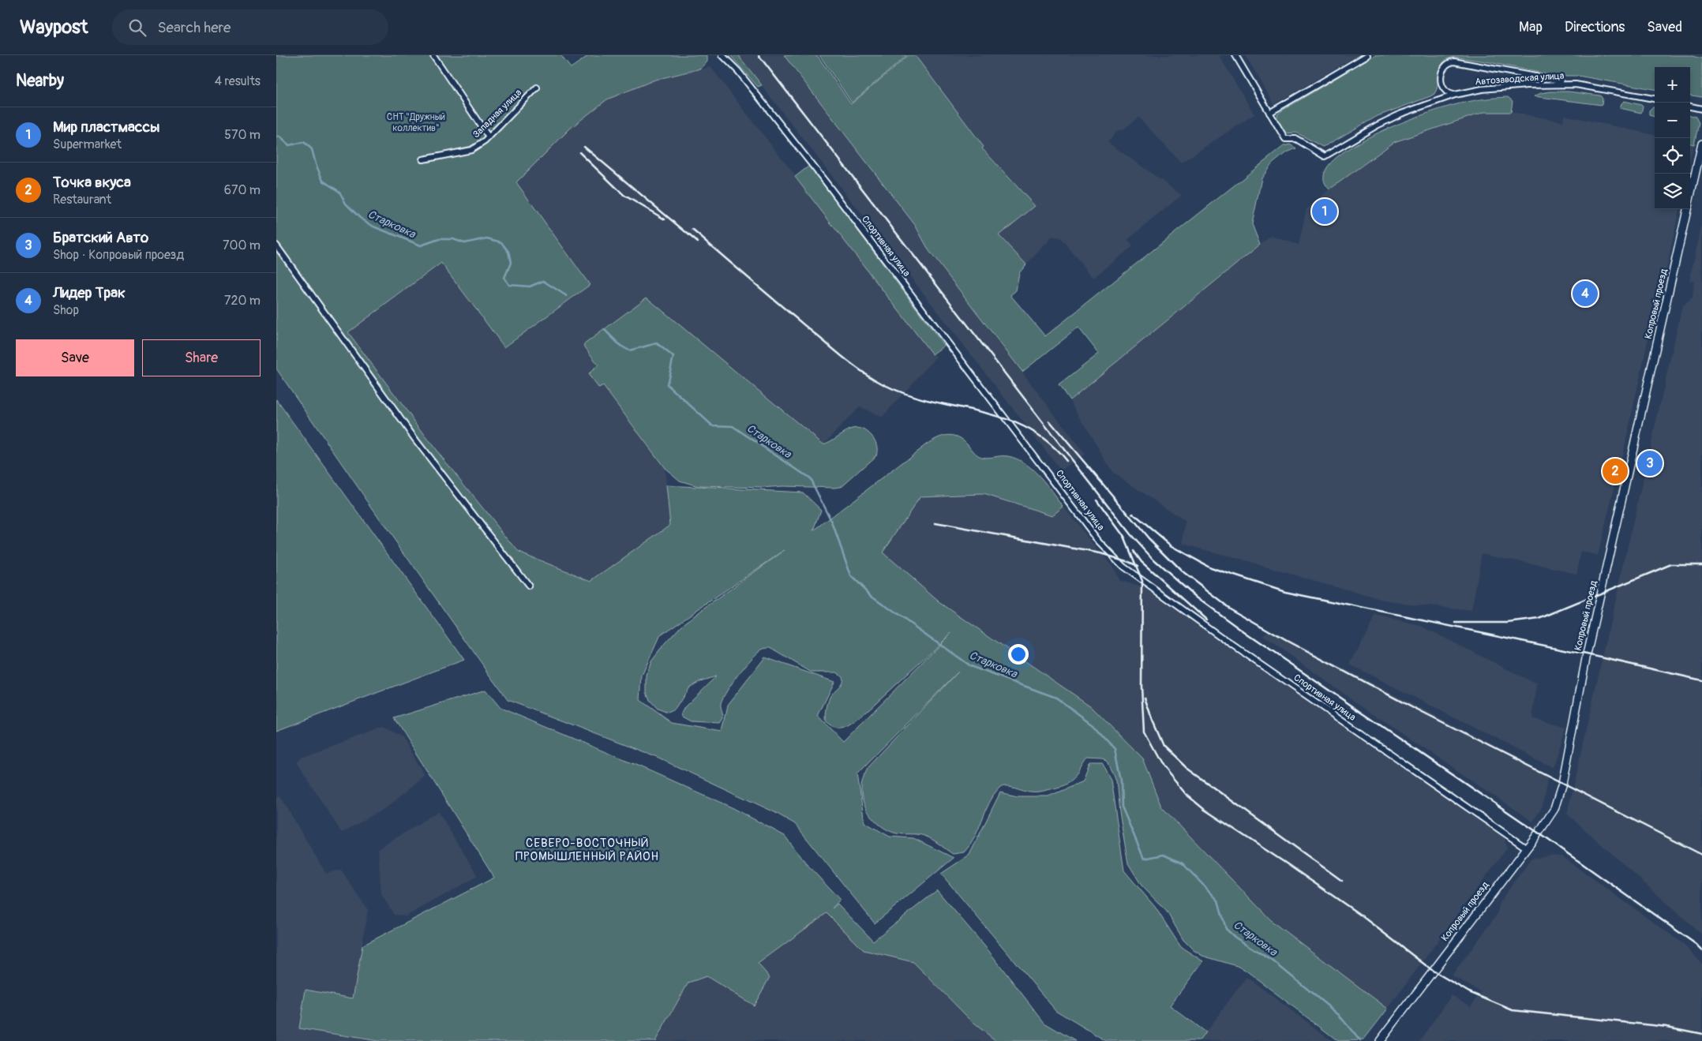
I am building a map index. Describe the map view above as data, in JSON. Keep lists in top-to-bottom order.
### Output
{
  "streets": {
    "main road": ["Копровый проезд"],
    "street": ["Автозаводская улица", "Западная улица", "Спортивная улица"]
  },
  "crossings": [
    ["Спортивная улица", "Копровый проезд"]
  ],
  "districts": ["СЕВЕРО-ВОСТОЧНЫЙ ПРОМЫШЛЕННЫЙ РАЙОН"],
  "water": ["Старковка"],
  "parks": ["СНТ \"Дружный коллектив\""],
  "page": {
    "header": "Waypost",
    "search": "Search here",
    "nav": ["Map", "Directions", "Saved"],
    "heading": ["Nearby", "4 results"],
    "map_buttons": ["+", "−"],
    "list": [
      {
        "mark": "1",
        "name": "Мир пластмассы",
        "note": "Supermarket",
        "value": "570 m"
      },
      {
        "mark": "2",
        "name": "Точка вкуса",
        "note": "Restaurant",
        "value": "670 m"
      },
      {
        "mark": "3",
        "name": "Братский Авто",
        "note": "Shop · Копровый проезд",
        "value": "700 m"
      },
      {
        "mark": "4",
        "name": "Лидер Трак",
        "note": "Shop",
        "value": "720 m"
      }
    ],
    "pins": [
      "1",
      "4",
      "3",
      "2"
    ],
    "buttons": ["Save", "Share"]
  }
}
